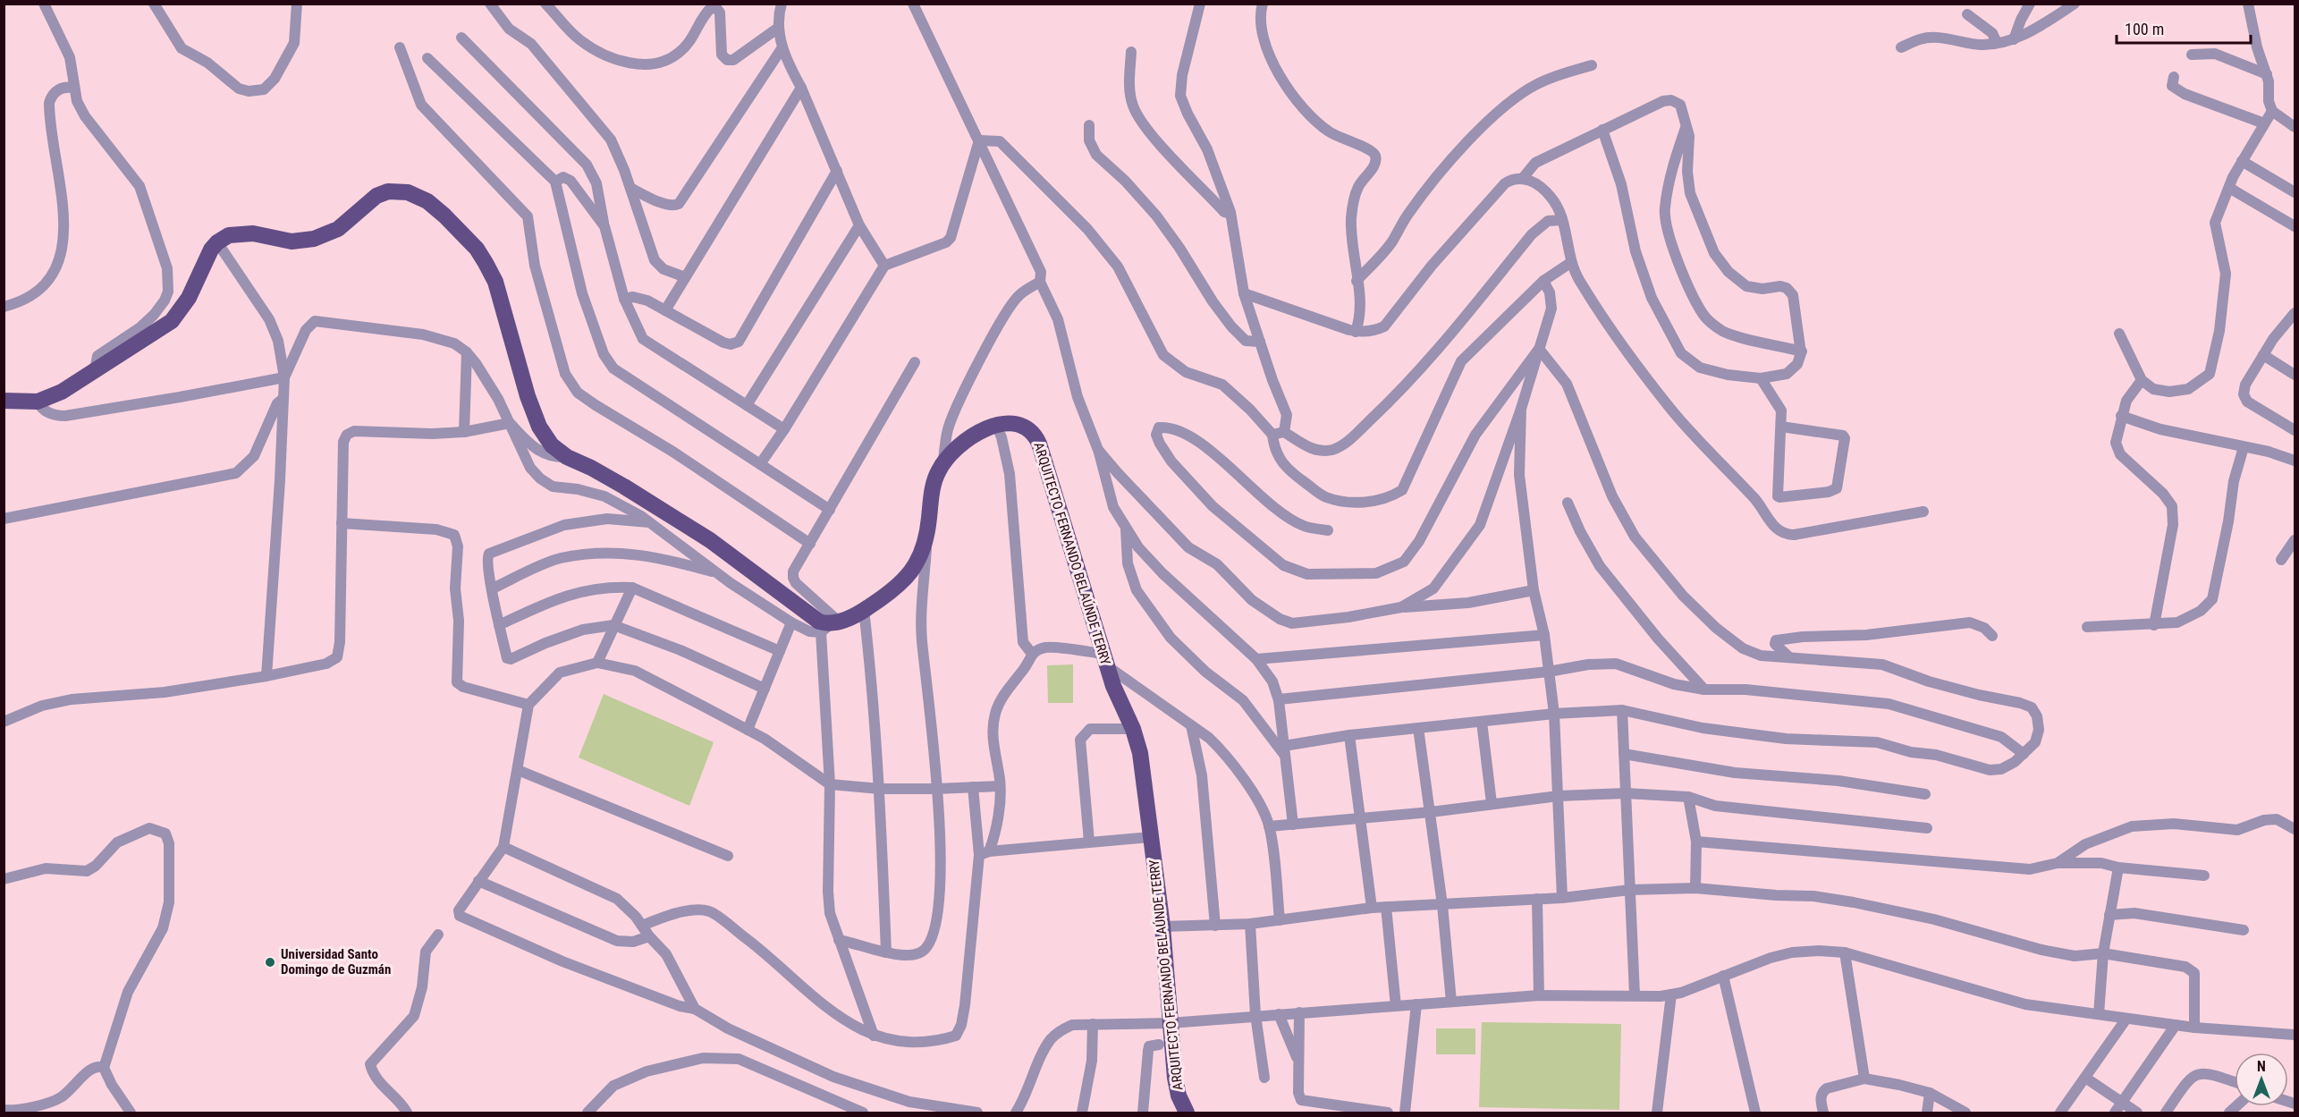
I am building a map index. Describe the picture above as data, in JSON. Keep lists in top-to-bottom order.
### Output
{
  "streets": {
    "main road": ["ARQUITECTO FERNANDO BELAÚNDE TERRY"]
  },
  "places": ["Universidad Santo Domingo de Guzmán"],
  "scale_bar": "100 m",
  "north": "top"
}
